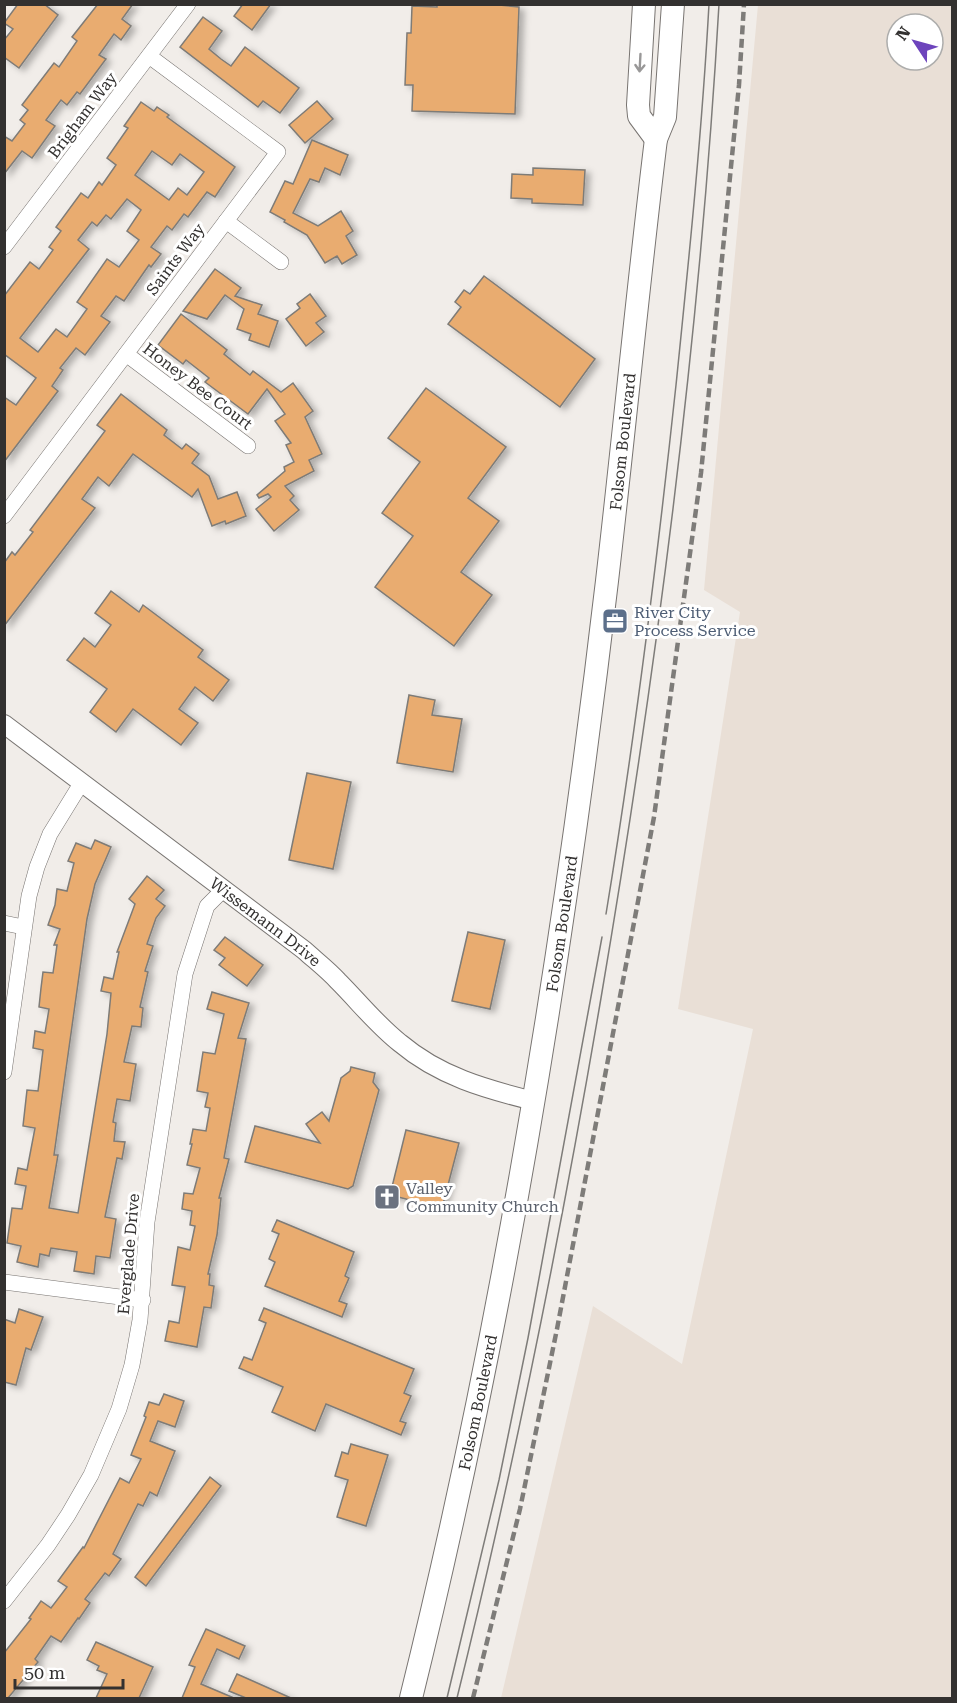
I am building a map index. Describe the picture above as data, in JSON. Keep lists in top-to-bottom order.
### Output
{
  "streets": {
    "main road": ["Folsom Boulevard"],
    "street": [
      "Brigham Way",
      "Saints Way",
      "Honey Bee Court",
      "Wissemann Drive",
      "Everglade Drive"
    ]
  },
  "crossings": [
    ["Brigham Way", "Saints Way"],
    ["Saints Way", "Honey Bee Court"],
    ["Folsom Boulevard", "Wissemann Drive"],
    ["Wissemann Drive", "Everglade Drive"]
  ],
  "places": {
    "office": ["River City Process Service"],
    "church": ["Valley Community Church"]
  },
  "scale_bar": "50 m",
  "north": "top left"
}
